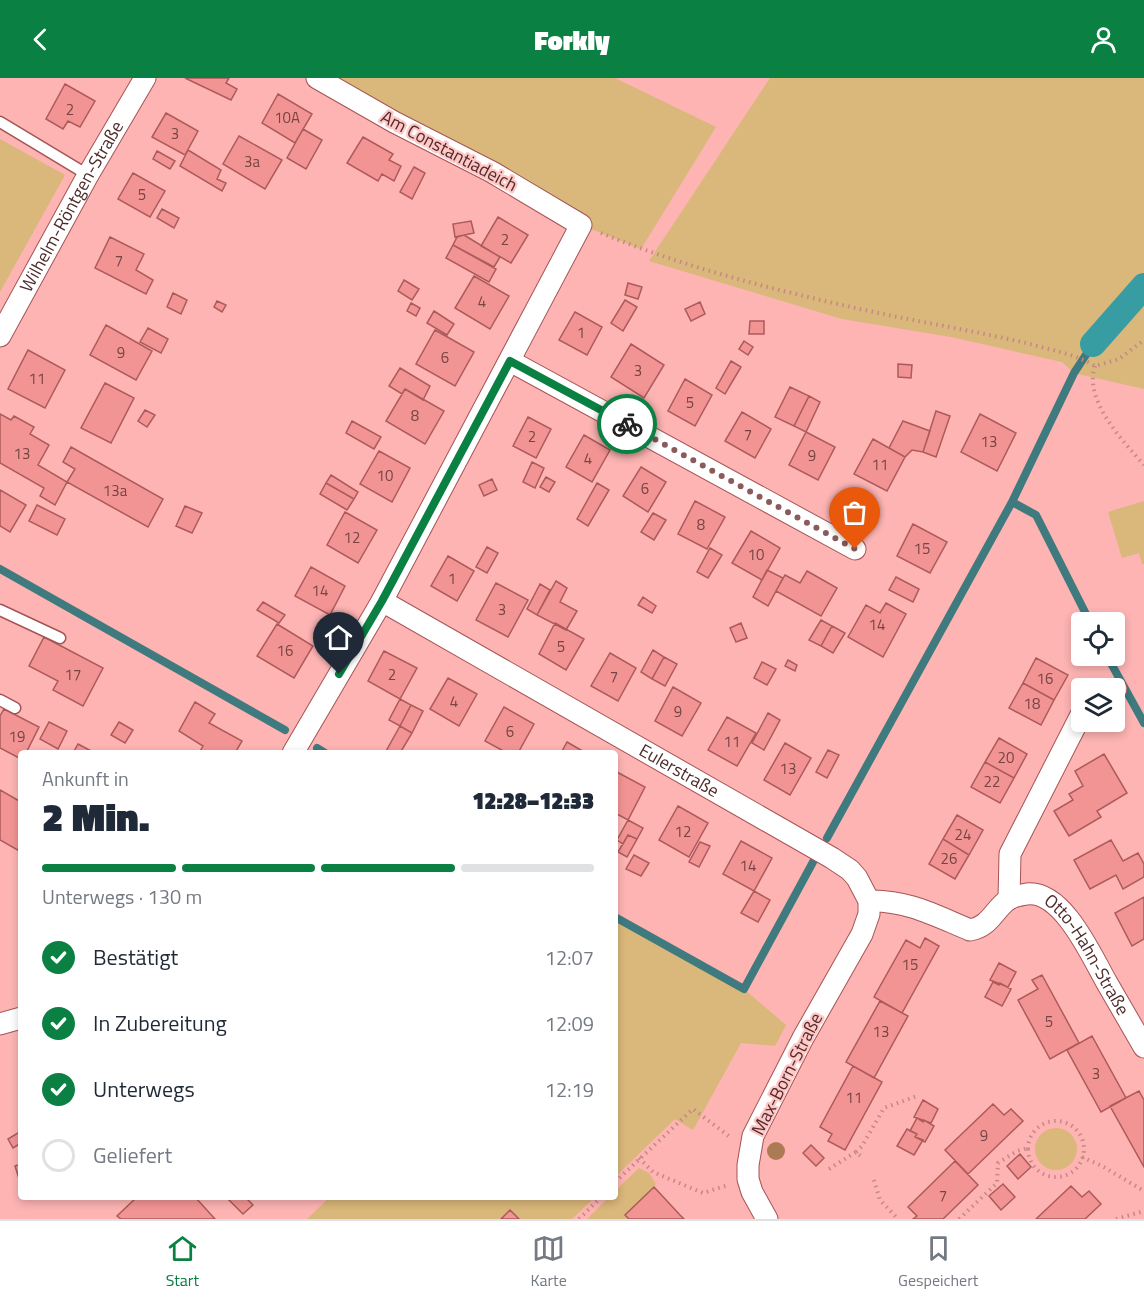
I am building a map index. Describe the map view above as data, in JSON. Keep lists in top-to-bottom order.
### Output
{
  "streets": {
    "street": [
      "Am Constantiadeich",
      "Wilhelm-Röntgen-Straße",
      "Eulerstraße",
      "Otto-Hahn-Straße",
      "Max-Born-Straße"
    ]
  },
  "crossings": [
    ["Eulerstraße", "Otto-Hahn-Straße"],
    ["Eulerstraße", "Max-Born-Straße"],
    ["Otto-Hahn-Straße", "Max-Born-Straße"]
  ],
  "house_numbers": [
    "2",
    "10A",
    "3",
    "3a",
    "5",
    "2",
    "7",
    "4",
    "1",
    "9",
    "6",
    "3",
    "11",
    "5",
    "8",
    "7",
    "2",
    "13",
    "13",
    "9",
    "4",
    "11",
    "10",
    "6",
    "13a",
    "8",
    "12",
    "15",
    "10",
    "1",
    "14",
    "3",
    "14",
    "5",
    "16",
    "17",
    "2",
    "7",
    "16",
    "4",
    "18",
    "9",
    "6",
    "19",
    "11",
    "20",
    "13",
    "22",
    "12",
    "24",
    "26",
    "14",
    "15",
    "5",
    "13",
    "3",
    "11",
    "9",
    "7"
  ],
  "page": {
    "header": "Forkly",
    "heading": ["2 Min.", "Ankunft in", "12:28–12:33"],
    "bar": "Unterwegs · 130 m",
    "list": [
      ["Bestätigt", "12:07"],
      ["In Zubereitung", "12:09"],
      ["Unterwegs", "12:19"],
      "Geliefert"
    ],
    "tabs": ["Start", "Karte", "Gespeichert"]
  }
}
